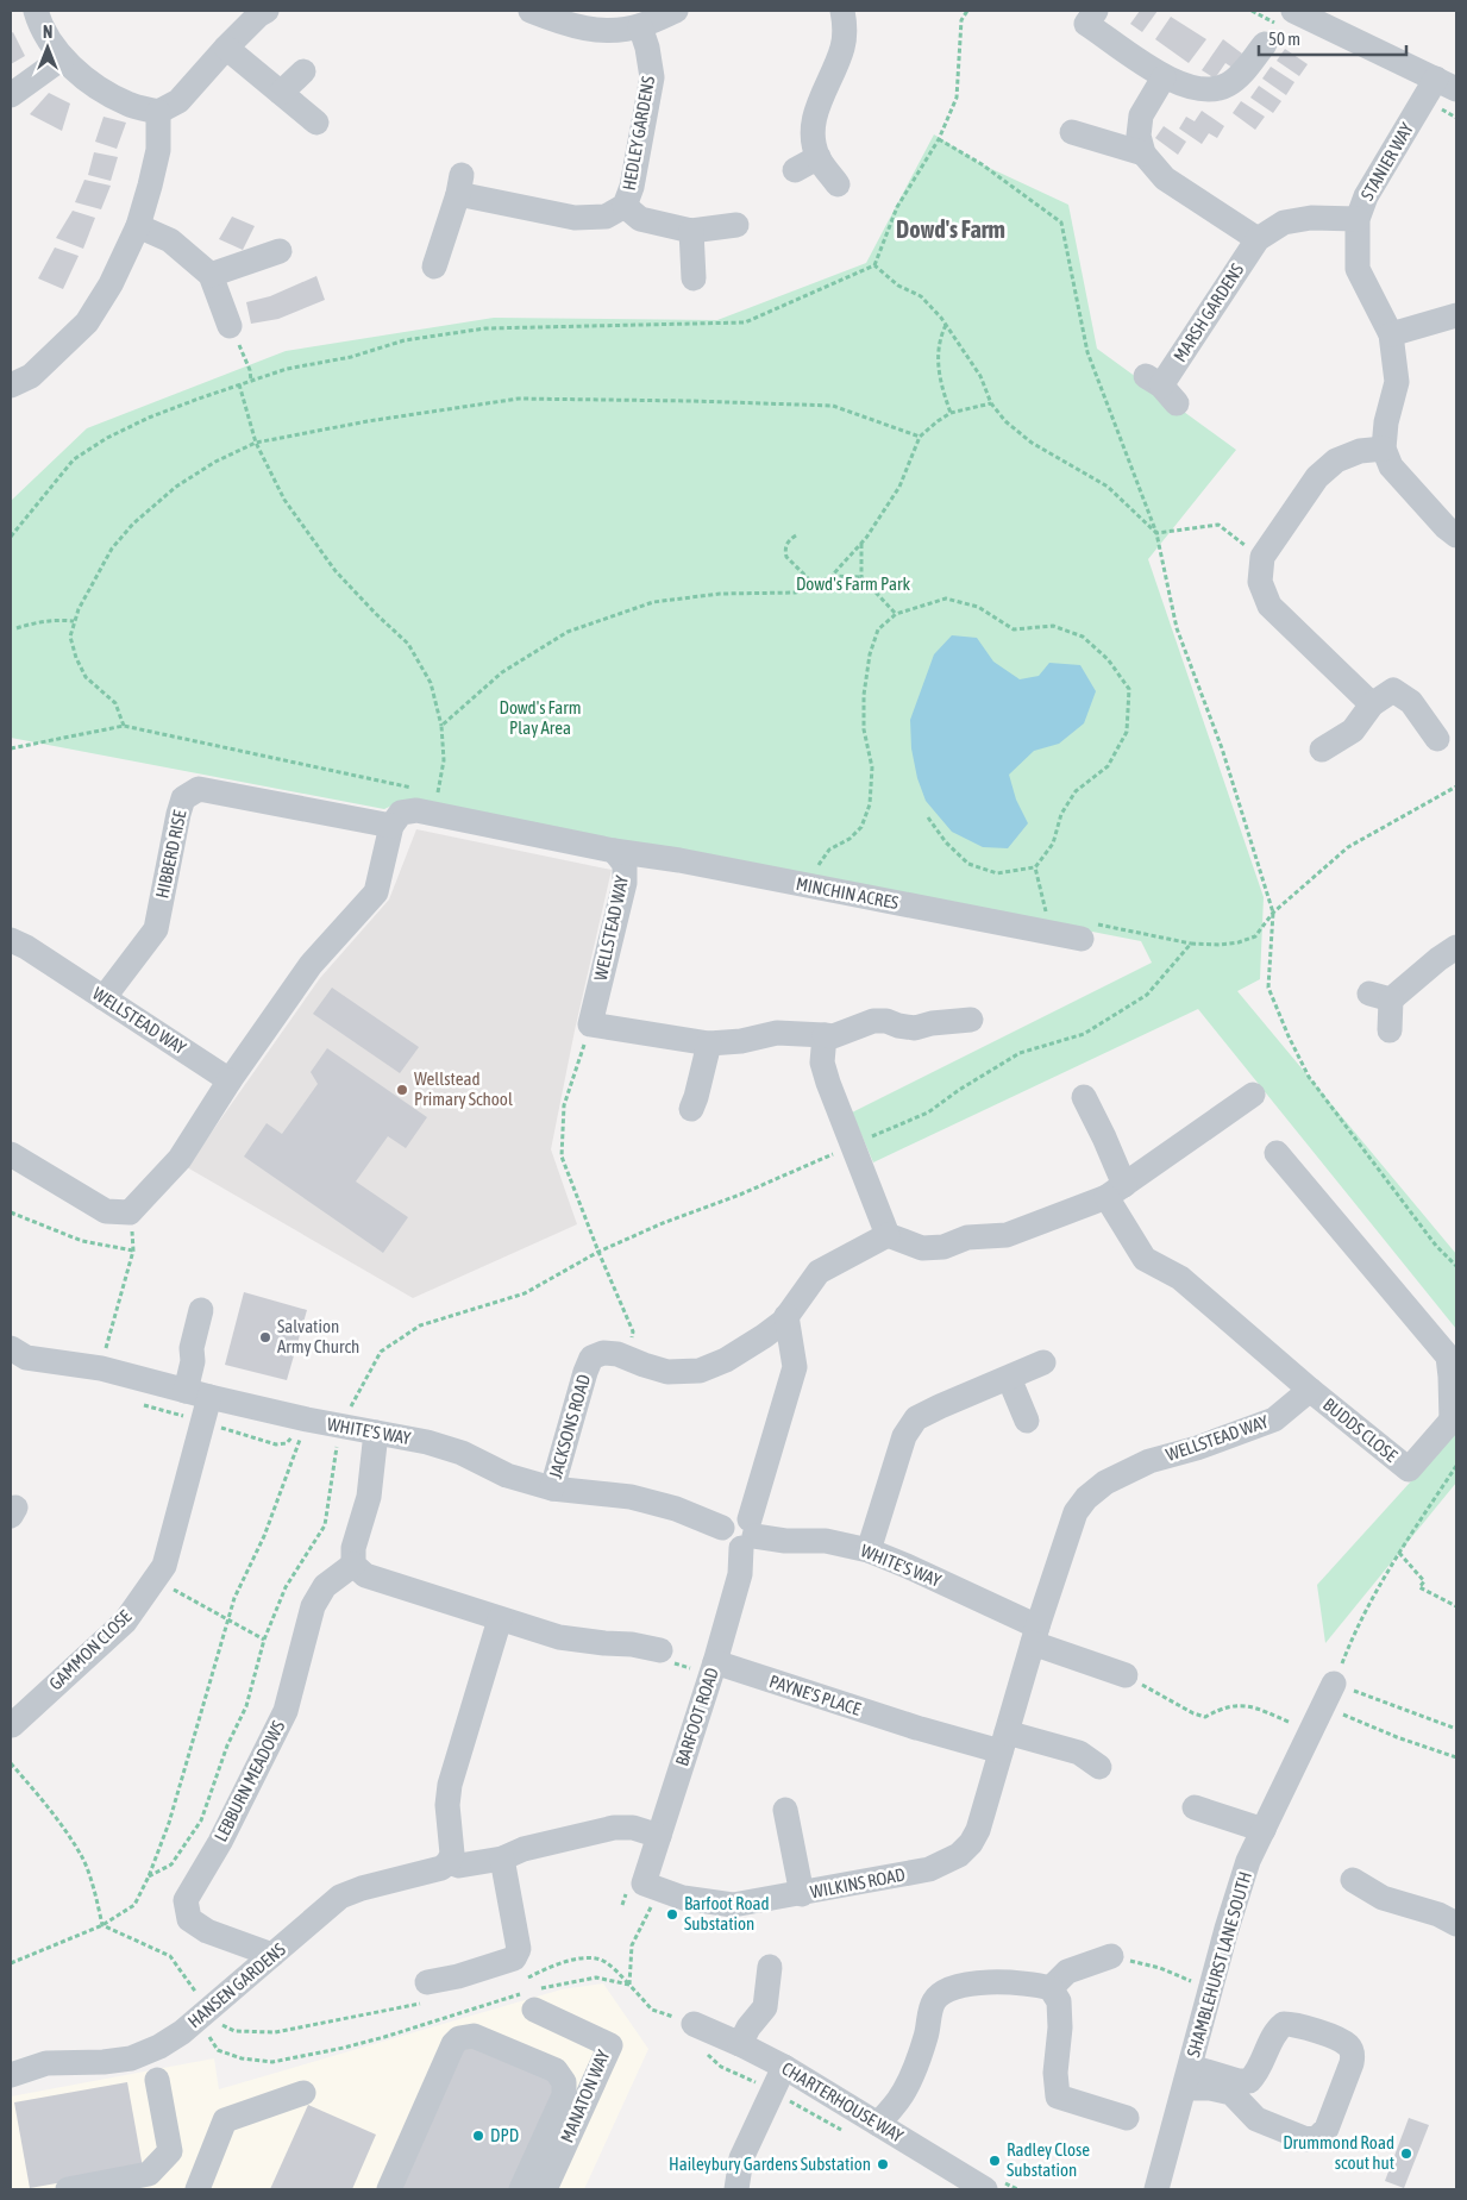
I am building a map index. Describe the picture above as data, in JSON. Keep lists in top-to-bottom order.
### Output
{
  "streets": {
    "street": [
      "HEDLEY GARDENS",
      "STANIER WAY",
      "MARSH GARDENS",
      "HIBBERD RISE",
      "MINCHIN ACRES",
      "WELLSTEAD WAY",
      "JACKSONS ROAD",
      "BUDDS CLOSE",
      "WHITE'S WAY",
      "GAMMON CLOSE",
      "PAYNE'S PLACE",
      "BARFOOT ROAD",
      "LEBBURN MEADOWS",
      "WILKINS ROAD",
      "SHAMBLEHURST LANE SOUTH",
      "HANSEN GARDENS",
      "MANATON WAY",
      "CHARTERHOUSE WAY"
    ]
  },
  "crossings": [
    ["STANIER WAY", "MARSH GARDENS"],
    ["HIBBERD RISE", "WELLSTEAD WAY"],
    ["MINCHIN ACRES", "WELLSTEAD WAY"],
    ["WELLSTEAD WAY", "BUDDS CLOSE"],
    ["WELLSTEAD WAY", "WHITE'S WAY"],
    ["WELLSTEAD WAY", "WILKINS ROAD"],
    ["JACKSONS ROAD", "WHITE'S WAY"],
    ["JACKSONS ROAD", "BARFOOT ROAD"],
    ["WHITE'S WAY", "GAMMON CLOSE"],
    ["WHITE'S WAY", "BARFOOT ROAD"],
    ["WHITE'S WAY", "WILKINS ROAD"],
    ["PAYNE'S PLACE", "BARFOOT ROAD"],
    ["PAYNE'S PLACE", "WILKINS ROAD"],
    ["BARFOOT ROAD", "WILKINS ROAD"],
    ["BARFOOT ROAD", "HANSEN GARDENS"],
    ["LEBBURN MEADOWS", "HANSEN GARDENS"]
  ],
  "districts": ["Dowd's Farm"],
  "parks": ["Dowd's Farm Park", "Dowd's Farm Play Area"],
  "places": [
    "Wellstead Primary School",
    "Salvation Army Church",
    "Barfoot Road Substation",
    "DPD",
    "Drummond Road scout hut",
    "Radley Close Substation",
    "Haileybury Gardens Substation"
  ],
  "scale_bar": "50 m",
  "north": "top"
}
